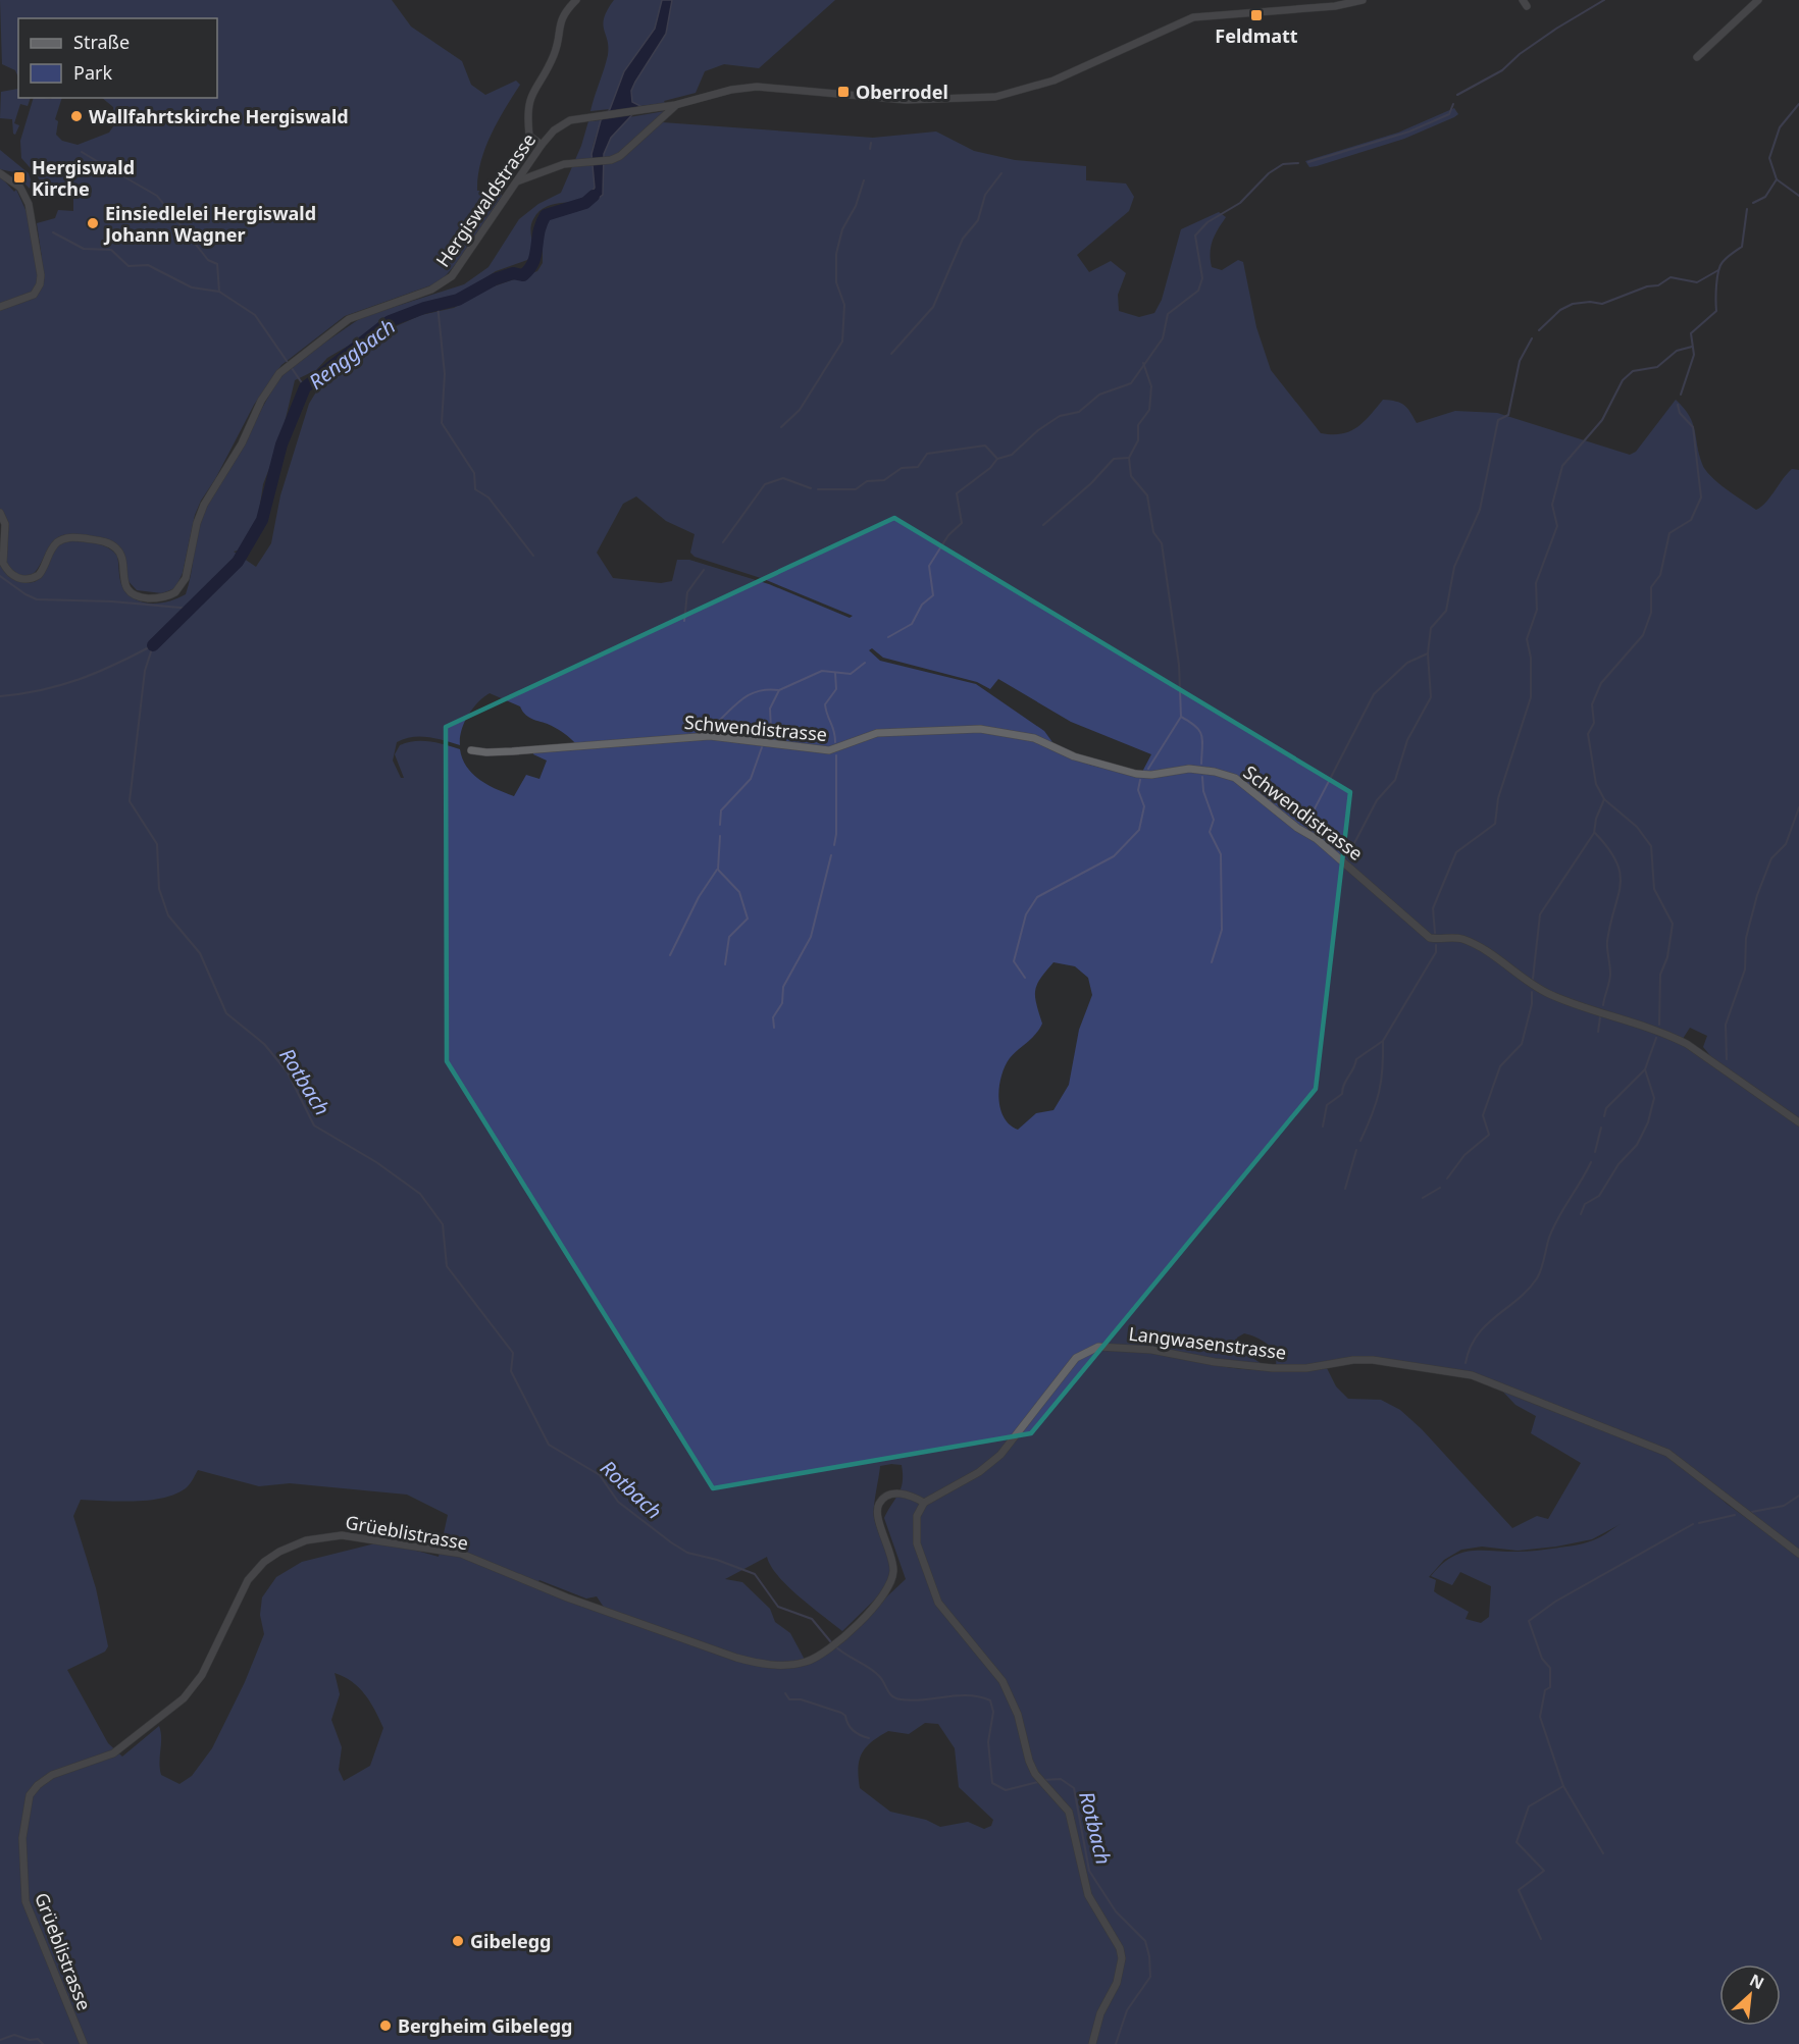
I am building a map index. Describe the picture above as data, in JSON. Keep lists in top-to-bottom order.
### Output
{
  "streets": {
    "street": [
      "Hergiswaldstrasse",
      "Schwendistrasse",
      "Langwasenstrasse",
      "Grüeblistrasse"
    ]
  },
  "crossings": [
    ["Langwasenstrasse", "Grüeblistrasse"]
  ],
  "water": ["Renggbach", "Rotbach"],
  "places": {
    "transit": ["Feldmatt", "Oberrodel", "Hergiswald Kirche"],
    "other": [
      "Wallfahrtskirche Hergiswald",
      "Einsiedlelei Hergiswald Johann Wagner",
      "Gibelegg",
      "Bergheim Gibelegg"
    ]
  },
  "legend": ["Straße", "Park"],
  "north": "top right"
}
